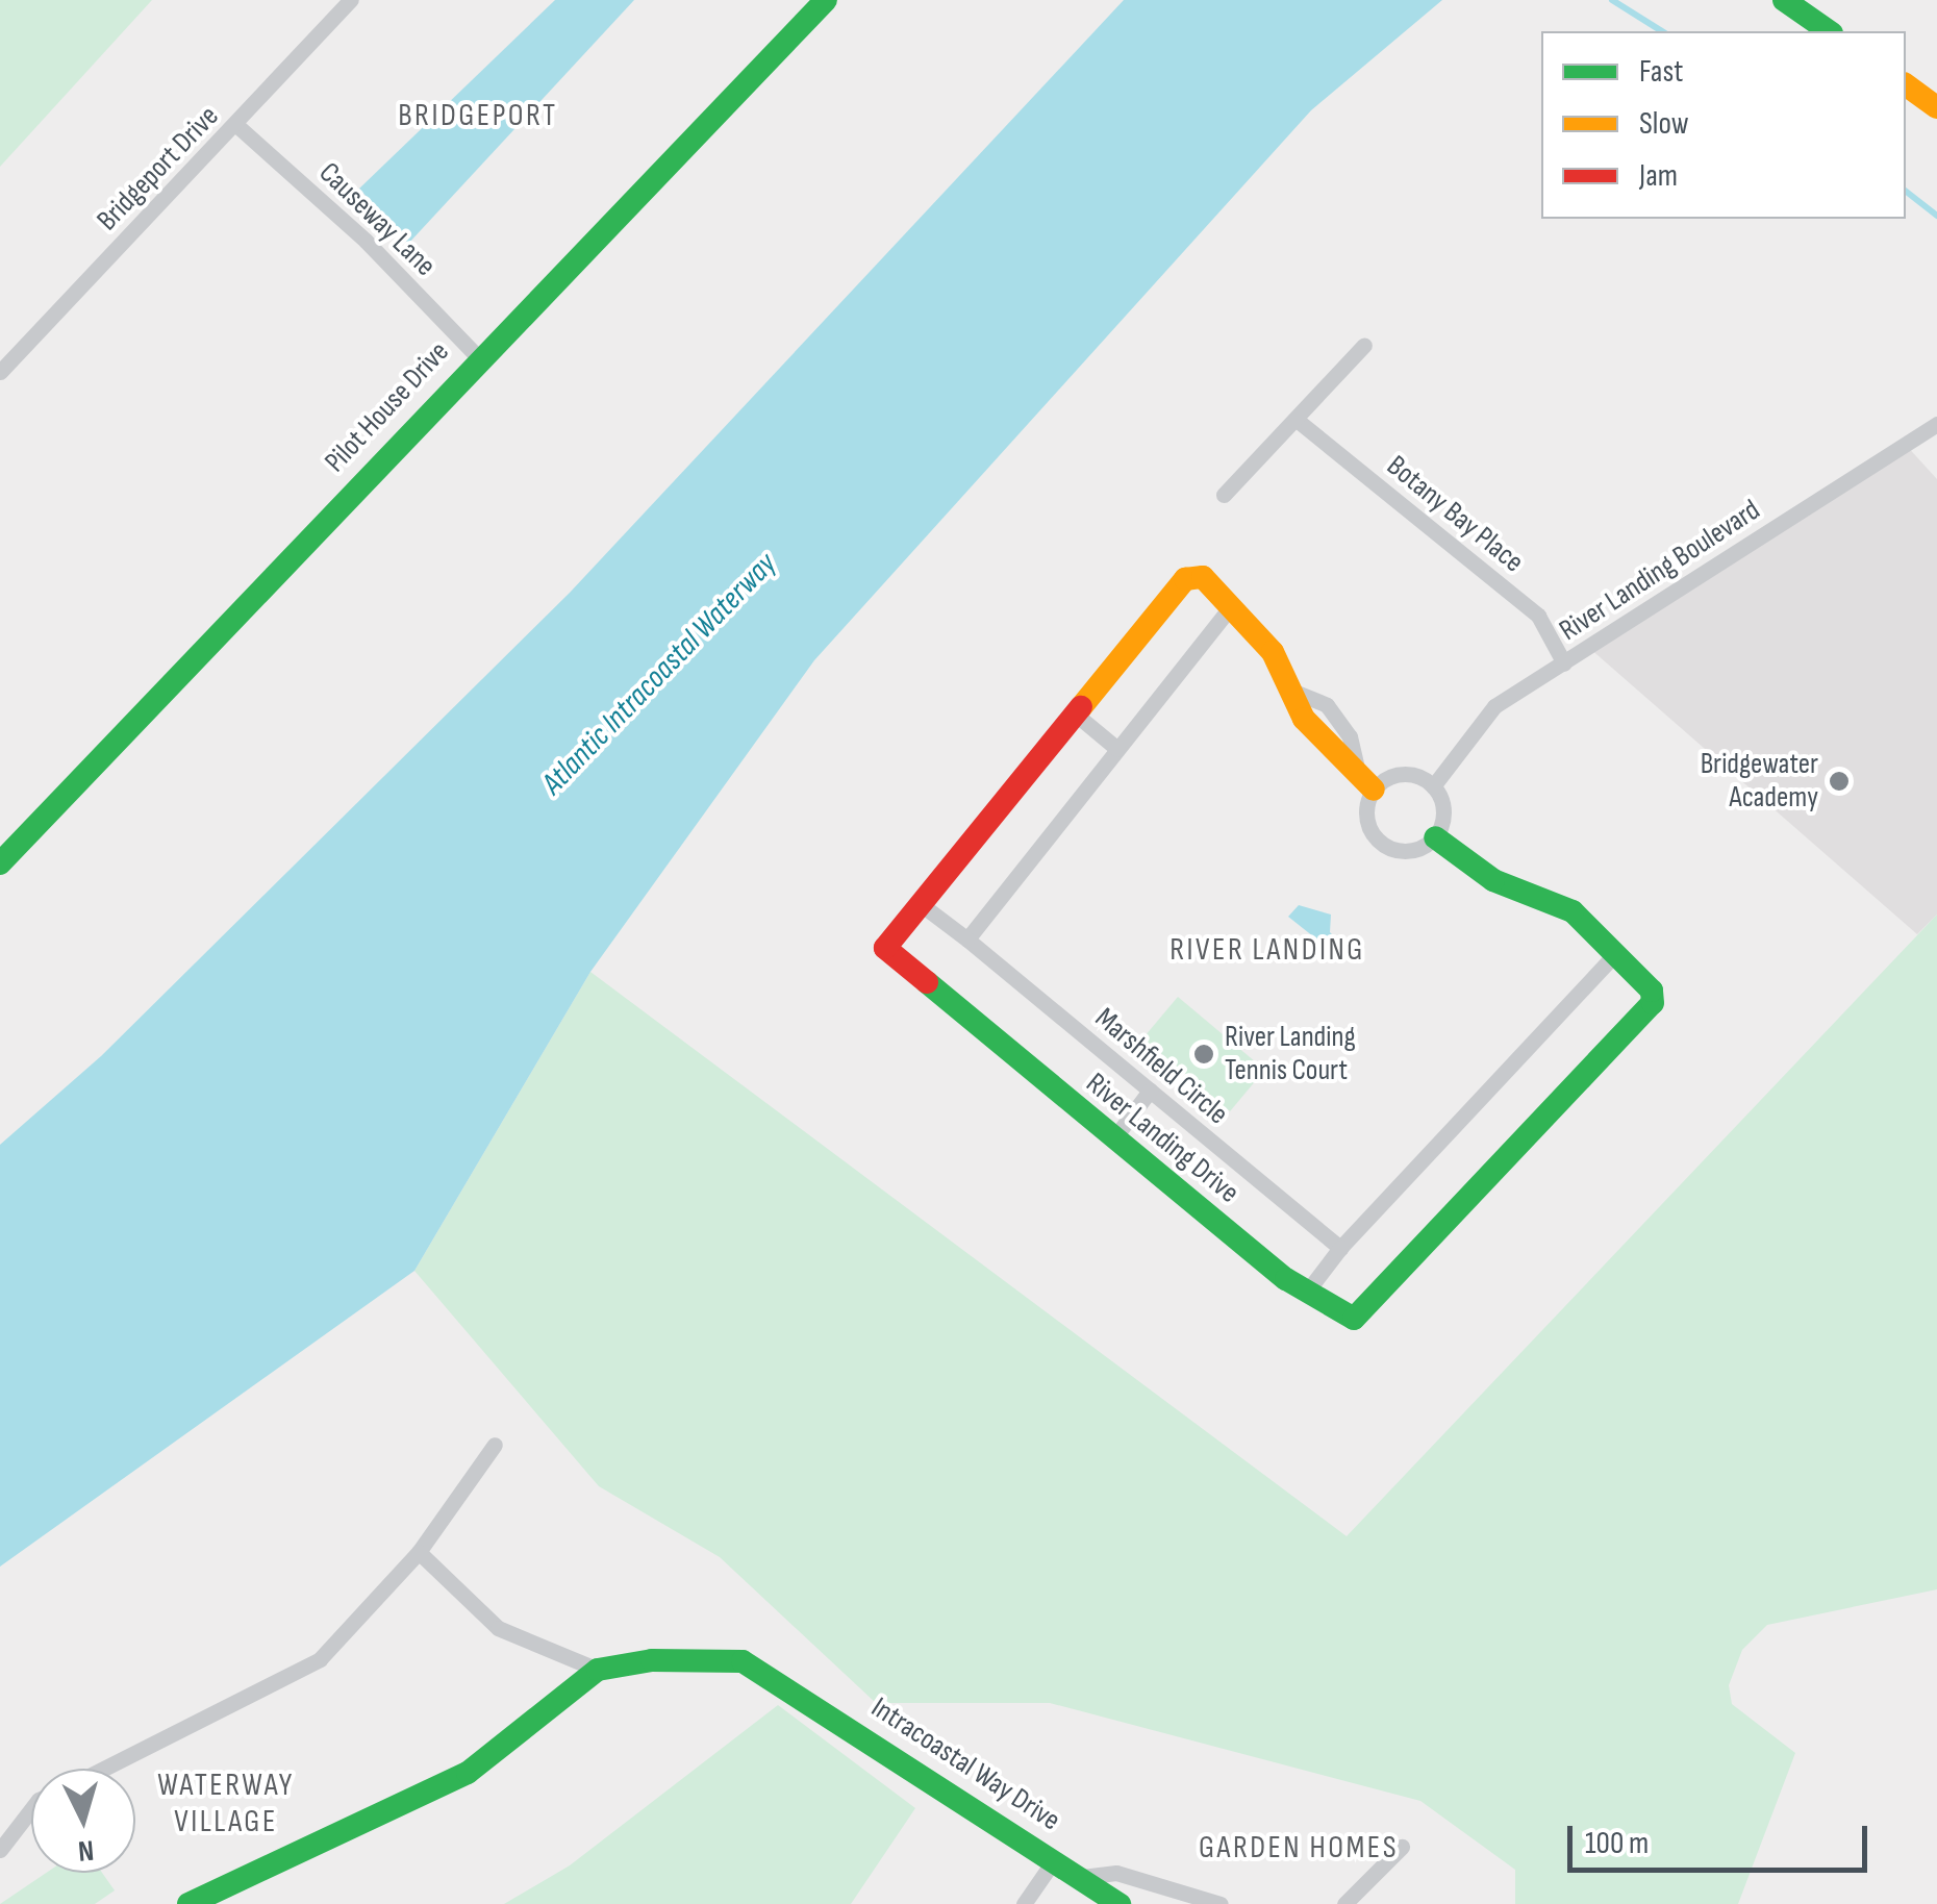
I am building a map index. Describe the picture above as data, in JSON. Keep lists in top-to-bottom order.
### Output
{
  "streets": {
    "street": [
      "Bridgeport Drive",
      "Causeway Lane",
      "Pilot House Drive",
      "Botany Bay Place",
      "River Landing Boulevard",
      "Marshfield Circle",
      "River Landing Drive",
      "Intracoastal Way Drive"
    ]
  },
  "crossings": [
    ["Bridgeport Drive", "Causeway Lane"],
    ["Causeway Lane", "Pilot House Drive"],
    ["Botany Bay Place", "River Landing Boulevard"],
    ["River Landing Boulevard", "River Landing Drive"],
    ["Marshfield Circle", "River Landing Drive"]
  ],
  "districts": [
    "BRIDGEPORT",
    "RIVER LANDING",
    "WATERWAY VILLAGE",
    "GARDEN HOMES"
  ],
  "water": ["Atlantic Intracoastal Waterway"],
  "places": ["Bridgewater Academy", "River Landing Tennis Court"],
  "legend": ["Fast", "Slow", "Jam"],
  "scale_bar": "100 m",
  "north": "bottom"
}
